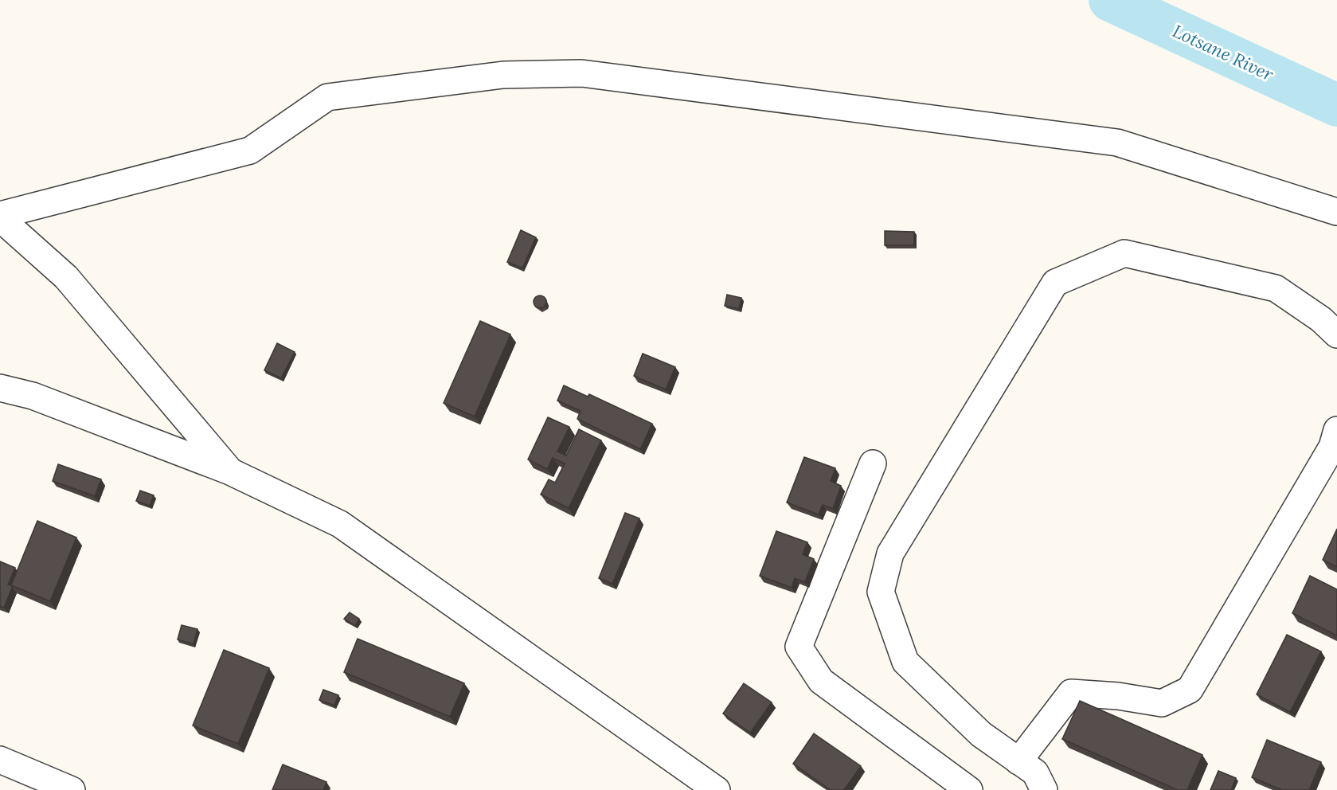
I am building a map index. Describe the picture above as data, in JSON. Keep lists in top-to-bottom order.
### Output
{
  "water": ["Lotsane River"]
}
